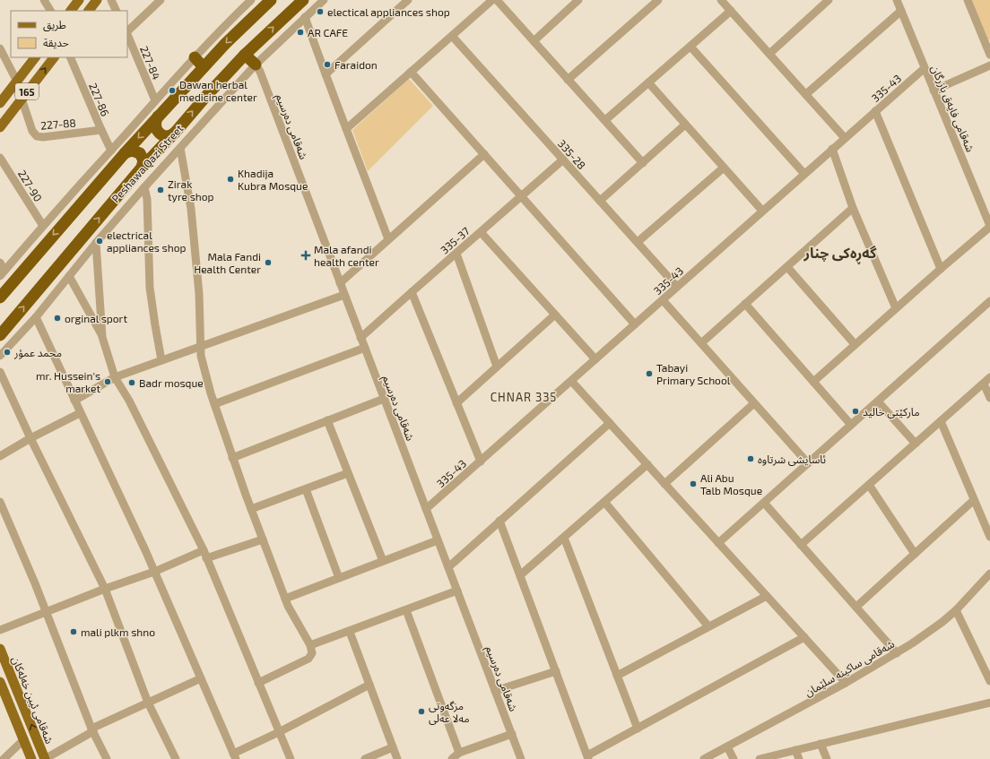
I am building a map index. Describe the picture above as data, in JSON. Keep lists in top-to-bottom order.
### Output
{
  "streets": {
    "highway": ["Peshawa Qazi Street"],
    "main road": ["165", "شەقامی ئیبن خەلەکان"],
    "street": [
      "227-84",
      "335-43",
      "227-86",
      "شەقامی فایەق بازرگان",
      "227-88",
      "شەقامی دەرسیم",
      "335-28",
      "227-90",
      "335-37",
      "شەقامی ساکینە سلێمان"
    ]
  },
  "crossings": [
    ["335-43", "شەقامی فایەق بازرگان"],
    ["335-43", "شەقامی دەرسیم"],
    ["335-43", "335-28"],
    ["165", "227-88"],
    ["227-86", "227-88"],
    ["شەقامی دەرسیم", "335-37"],
    ["335-28", "335-37"]
  ],
  "districts": ["گەڕەکی چنار", "CHNAR 335"],
  "places": {
    "other": [
      "electical appliances shop",
      "AR CAFE",
      "Faraidon",
      "Dawan herbal medicine center",
      "Khadija Kubra Mosque",
      "Zirak tyre shop",
      "electrical appliances shop",
      "Mala Fandi Health Center",
      "orginal sport",
      "محمد عمؤر",
      "Tabayi Primary School",
      "mr. Hussein's market",
      "Badr mosque",
      "مارکێتی خالید",
      "ئاسایشی شرتاوە",
      "Ali Abu Talb Mosque",
      "mali plkm shno",
      "مزگەوتی مەلا عەلی"
    ],
    "health": ["Mala afandi health center"]
  },
  "legend": ["طريق", "حديقة"]
}
